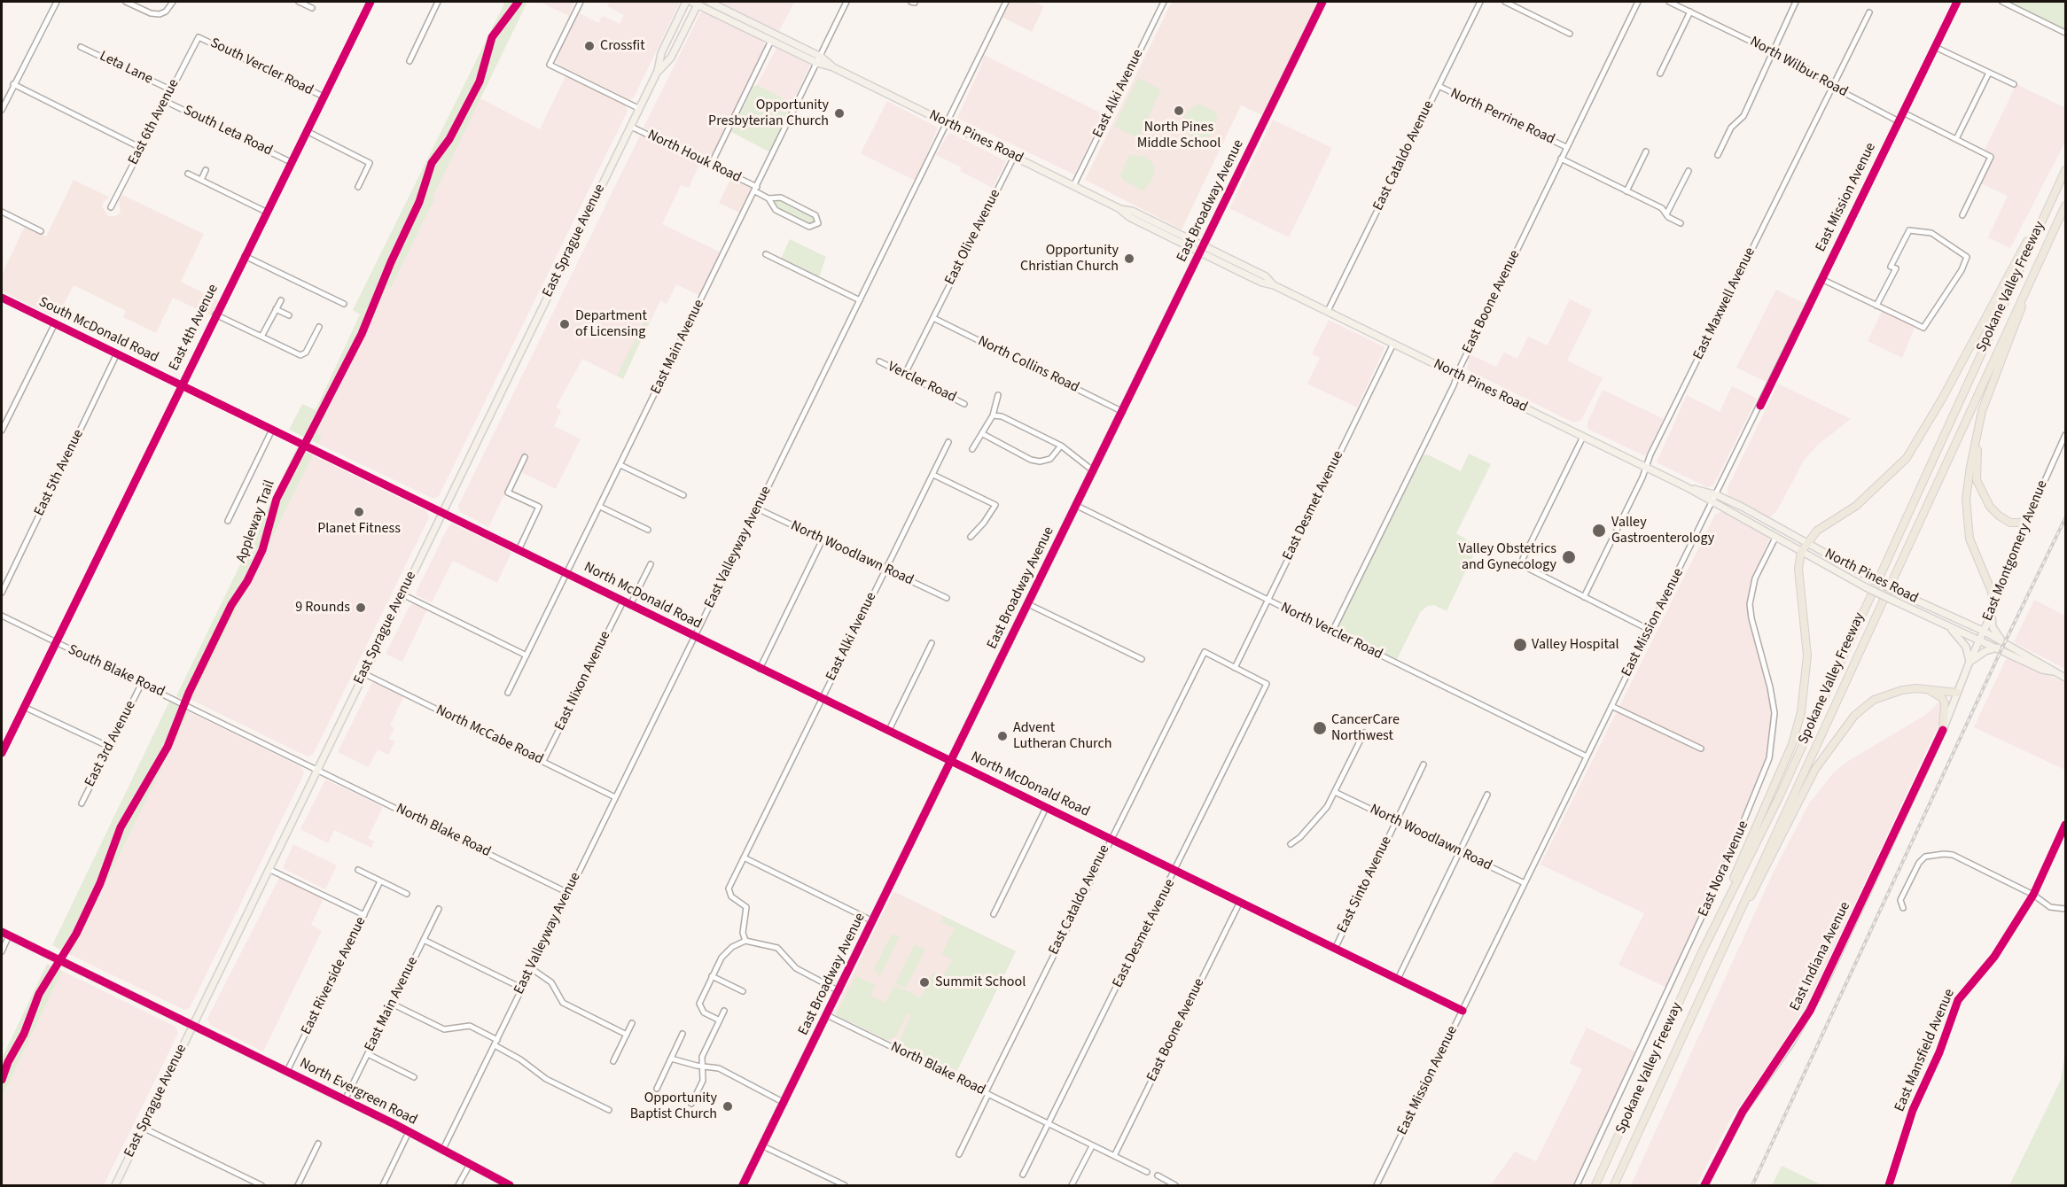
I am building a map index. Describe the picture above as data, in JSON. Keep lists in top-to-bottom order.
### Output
{
  "streets": {
    "highway": ["Spokane Valley Freeway"],
    "main road": [
      "North Pines Road",
      "East Broadway Avenue",
      "East Sprague Avenue",
      "East Montgomery Avenue",
      "East Indiana Avenue",
      "North Evergreen Road"
    ],
    "street": [
      "South Vercler Road",
      "North Wilbur Road",
      "Leta Lane",
      "East Alki Avenue",
      "North Perrine Road",
      "East 6th Avenue",
      "South Leta Road",
      "East Cataldo Avenue",
      "North Houk Road",
      "East Mission Avenue",
      "East Olive Avenue",
      "East Boone Avenue",
      "East Maxwell Avenue",
      "East 4th Avenue",
      "South McDonald Road",
      "East Main Avenue",
      "North Collins Road",
      "Vercler Road",
      "East 5th Avenue",
      "East Desmet Avenue",
      "East Valleyway Avenue",
      "North Woodlawn Road",
      "North McDonald Road",
      "North Vercler Road",
      "South Blake Road",
      "East Nixon Avenue",
      "North McCabe Road",
      "East 3rd Avenue",
      "North Blake Road",
      "East Nora Avenue",
      "East Sinto Avenue",
      "East Riverside Avenue",
      "East Mansfield Avenue"
    ],
    "cycle path": ["Appleway Trail"]
  },
  "crossings": [
    ["South Vercler Road", "East 6th Avenue"],
    ["South Vercler Road", "East 4th Avenue"],
    ["North Wilbur Road", "East Mission Avenue"],
    ["North Wilbur Road", "East Maxwell Avenue"],
    ["Leta Lane", "East 6th Avenue"],
    ["East Alki Avenue", "North Pines Road"],
    ["East Alki Avenue", "North Woodlawn Road"],
    ["East Alki Avenue", "North McDonald Road"],
    ["North Perrine Road", "East Cataldo Avenue"],
    ["North Perrine Road", "East Boone Avenue"],
    ["East 6th Avenue", "South Leta Road"],
    ["South Leta Road", "East 4th Avenue"],
    ["North Pines Road", "East Cataldo Avenue"],
    ["North Pines Road", "East Mission Avenue"],
    ["North Pines Road", "East Broadway Avenue"],
    ["North Pines Road", "East Olive Avenue"],
    ["North Pines Road", "East Sprague Avenue"],
    ["North Pines Road", "East Boone Avenue"],
    ["North Pines Road", "East Maxwell Avenue"],
    ["North Pines Road", "East Main Avenue"],
    ["North Pines Road", "East Desmet Avenue"],
    ["North Pines Road", "East Valleyway Avenue"],
    ["North Pines Road", "East Montgomery Avenue"],
    ["North Pines Road", "East Nora Avenue"],
    ["North Pines Road", "East Indiana Avenue"],
    ["East Cataldo Avenue", "East Desmet Avenue"],
    ["East Cataldo Avenue", "North McDonald Road"],
    ["East Cataldo Avenue", "North Blake Road"],
    ["North Houk Road", "East Sprague Avenue"],
    ["North Houk Road", "East Main Avenue"],
    ["East Mission Avenue", "North Woodlawn Road"],
    ["East Mission Avenue", "North McDonald Road"],
    ["East Mission Avenue", "North Vercler Road"],
    ["East Broadway Avenue", "North Collins Road"],
    ["East Broadway Avenue", "North McDonald Road"],
    ["East Broadway Avenue", "North Vercler Road"],
    ["East Broadway Avenue", "North Blake Road"],
    ["East Olive Avenue", "North Collins Road"],
    ["East Olive Avenue", "Vercler Road"],
    ["East Sprague Avenue", "South McDonald Road"],
    ["East Sprague Avenue", "North McDonald Road"],
    ["East Sprague Avenue", "South Blake Road"],
    ["East Sprague Avenue", "North McCabe Road"],
    ["East Sprague Avenue", "North Blake Road"],
    ["East Sprague Avenue", "North Evergreen Road"],
    ["East Boone Avenue", "North McDonald Road"],
    ["East Boone Avenue", "North Vercler Road"],
    ["East Boone Avenue", "North Blake Road"],
    ["East 4th Avenue", "South McDonald Road"],
    ["East 4th Avenue", "South Blake Road"],
    ["South McDonald Road", "East 5th Avenue"],
    ["South McDonald Road", "North McDonald Road"],
    ["East Main Avenue", "North McDonald Road"],
    ["East Main Avenue", "North Evergreen Road"],
    ["East Desmet Avenue", "North McDonald Road"],
    ["East Desmet Avenue", "North Vercler Road"],
    ["East Desmet Avenue", "North Blake Road"],
    ["East Valleyway Avenue", "North Woodlawn Road"],
    ["East Valleyway Avenue", "North McDonald Road"],
    ["East Valleyway Avenue", "North McCabe Road"],
    ["East Valleyway Avenue", "North Blake Road"],
    ["East Valleyway Avenue", "North Evergreen Road"],
    ["East Montgomery Avenue", "East Indiana Avenue"],
    ["North Woodlawn Road", "East Sinto Avenue"],
    ["North McDonald Road", "East Nixon Avenue"],
    ["North McDonald Road", "East Sinto Avenue"],
    ["South Blake Road", "East 3rd Avenue"],
    ["South Blake Road", "North Blake Road"],
    ["East Nixon Avenue", "North McCabe Road"],
    ["East Riverside Avenue", "North Evergreen Road"]
  ],
  "places": [
    "Crossfit",
    "North Pines Middle School",
    "Opportunity Presbyterian Church",
    "Opportunity Christian Church",
    "Department of Licensing",
    "Planet Fitness",
    "Valley Gastroenterology",
    "Valley Obstetrics and Gynecology",
    "9 Rounds",
    "Valley Hospital",
    "CancerCare Northwest",
    "Advent Lutheran Church",
    "Summit School",
    "Opportunity Baptist Church"
  ]
}
